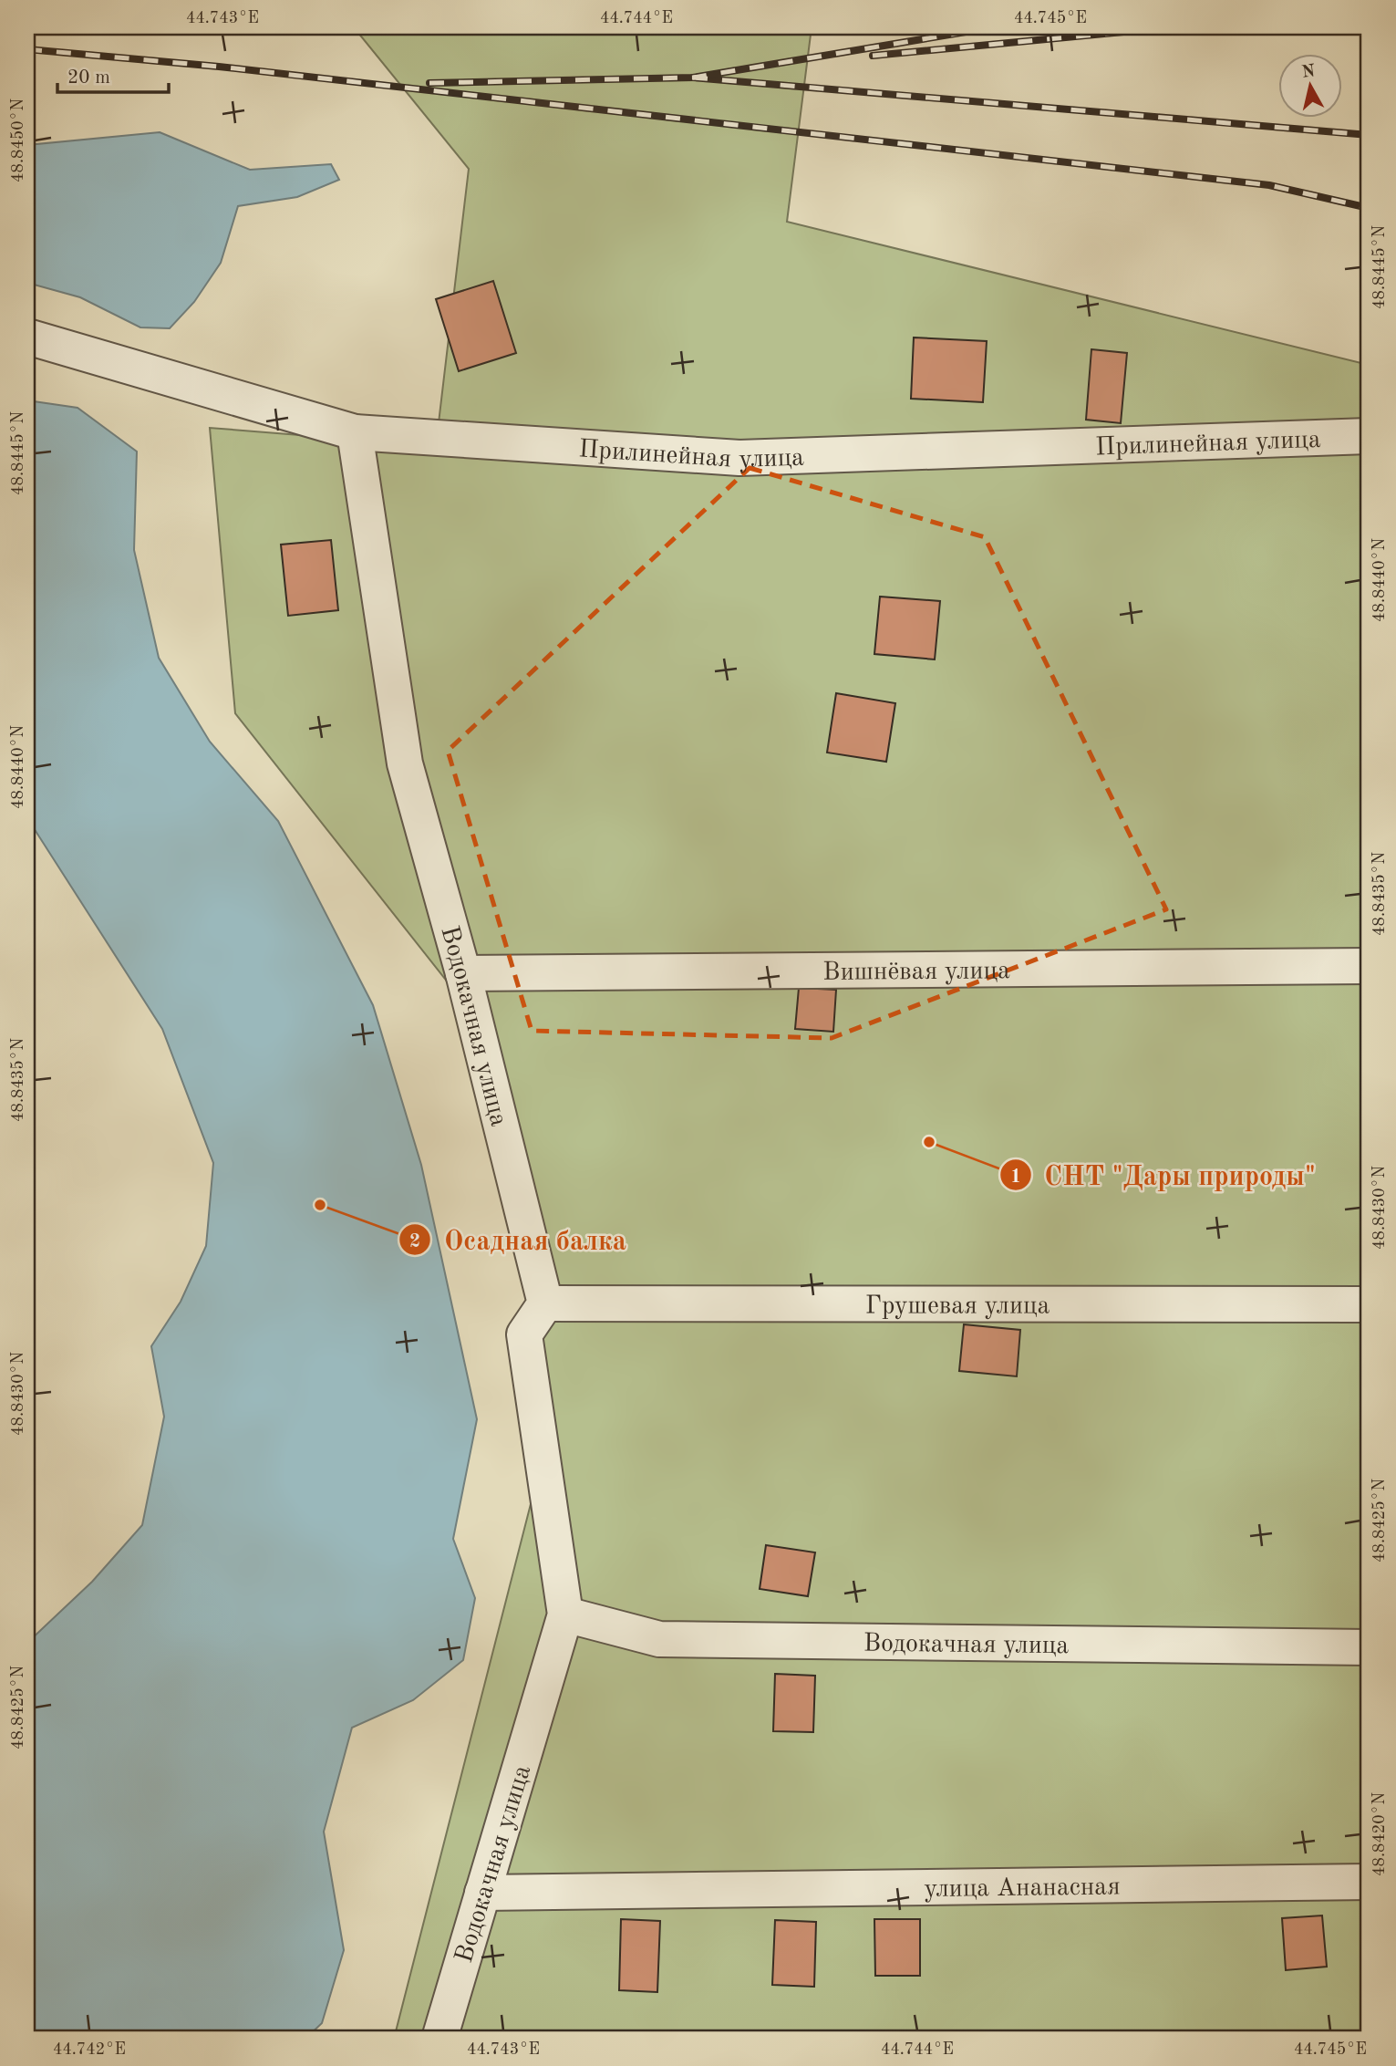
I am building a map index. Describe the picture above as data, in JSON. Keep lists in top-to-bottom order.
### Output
{
  "streets": {
    "street": [
      "Прилинейная улица",
      "Вишнёвая улица",
      "Водокачная улица",
      "Грушевая улица",
      "улица Ананасная"
    ]
  },
  "crossings": [
    ["Прилинейная улица", "Водокачная улица"],
    ["Вишнёвая улица", "Водокачная улица"],
    ["Водокачная улица", "Грушевая улица"],
    ["Водокачная улица", "улица Ананасная"]
  ],
  "places": ["СНТ \"Дары природы\"", "Осадная балка"],
  "scale_bar": "20 m",
  "north": "top",
  "coordinates": [
    "44.743°E",
    "44.744°E",
    "44.745°E",
    "48.8450°N",
    "48.8445°N",
    "48.8440°N",
    "48.8435°N",
    "48.8430°N",
    "48.8425°N",
    "48.8420°N",
    "44.742°E"
  ]
}
